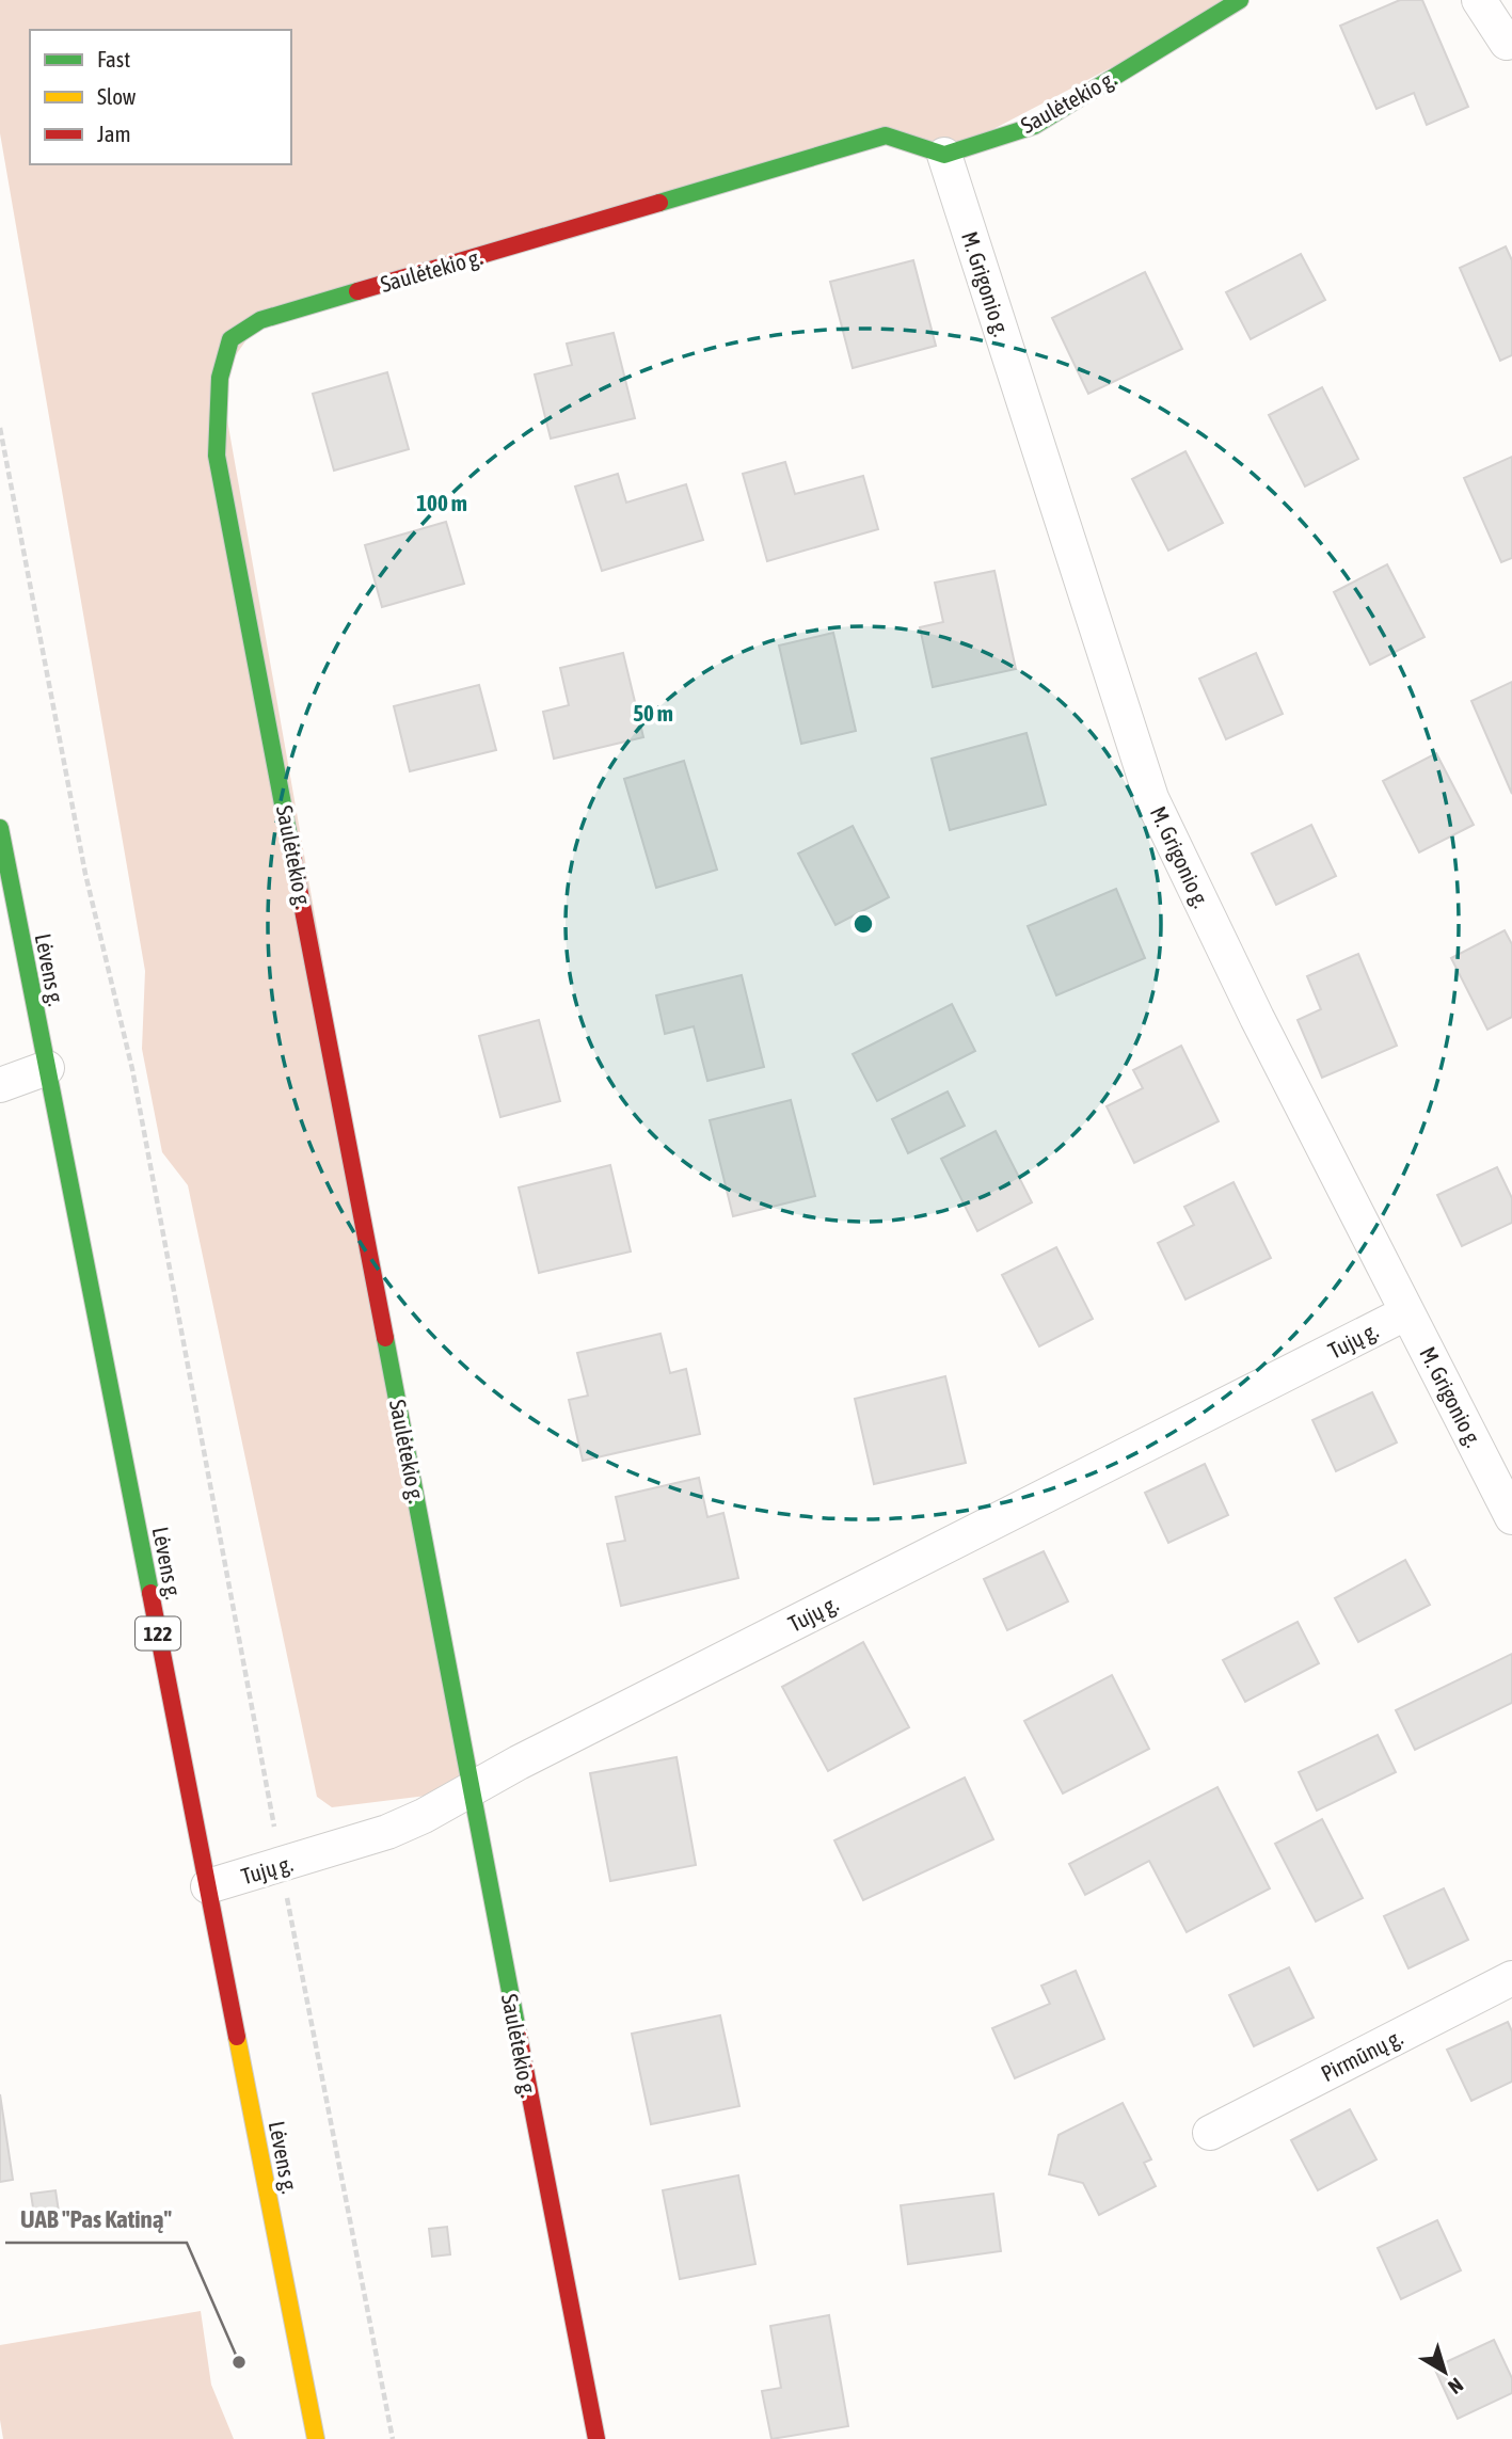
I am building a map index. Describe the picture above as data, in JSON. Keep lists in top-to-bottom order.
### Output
{
  "streets": {
    "street": [
      "Saulėtekio g.",
      "M. Grigonio g.",
      "Lėvens g.",
      "Tujų g.",
      "122",
      "Pirmūnų g."
    ]
  },
  "crossings": [
    ["Saulėtekio g.", "M. Grigonio g."],
    ["Saulėtekio g.", "Tujų g."],
    ["M. Grigonio g.", "Tujų g."],
    ["Lėvens g.", "Tujų g."]
  ],
  "places": ["UAB \"Pas Katiną\""],
  "legend": ["Fast", "Slow", "Jam"],
  "north": "bottom right",
  "rings": ["100 m", "50 m"]
}
